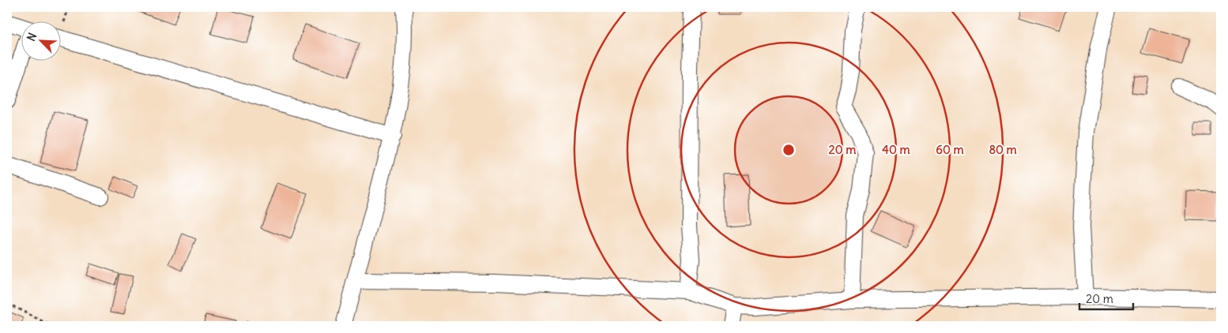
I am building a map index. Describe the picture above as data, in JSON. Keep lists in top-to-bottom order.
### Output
{
  "scale_bar": "20 m",
  "north": "top left",
  "rings": [
    "20 m",
    "40 m",
    "60 m",
    "80 m"
  ]
}
